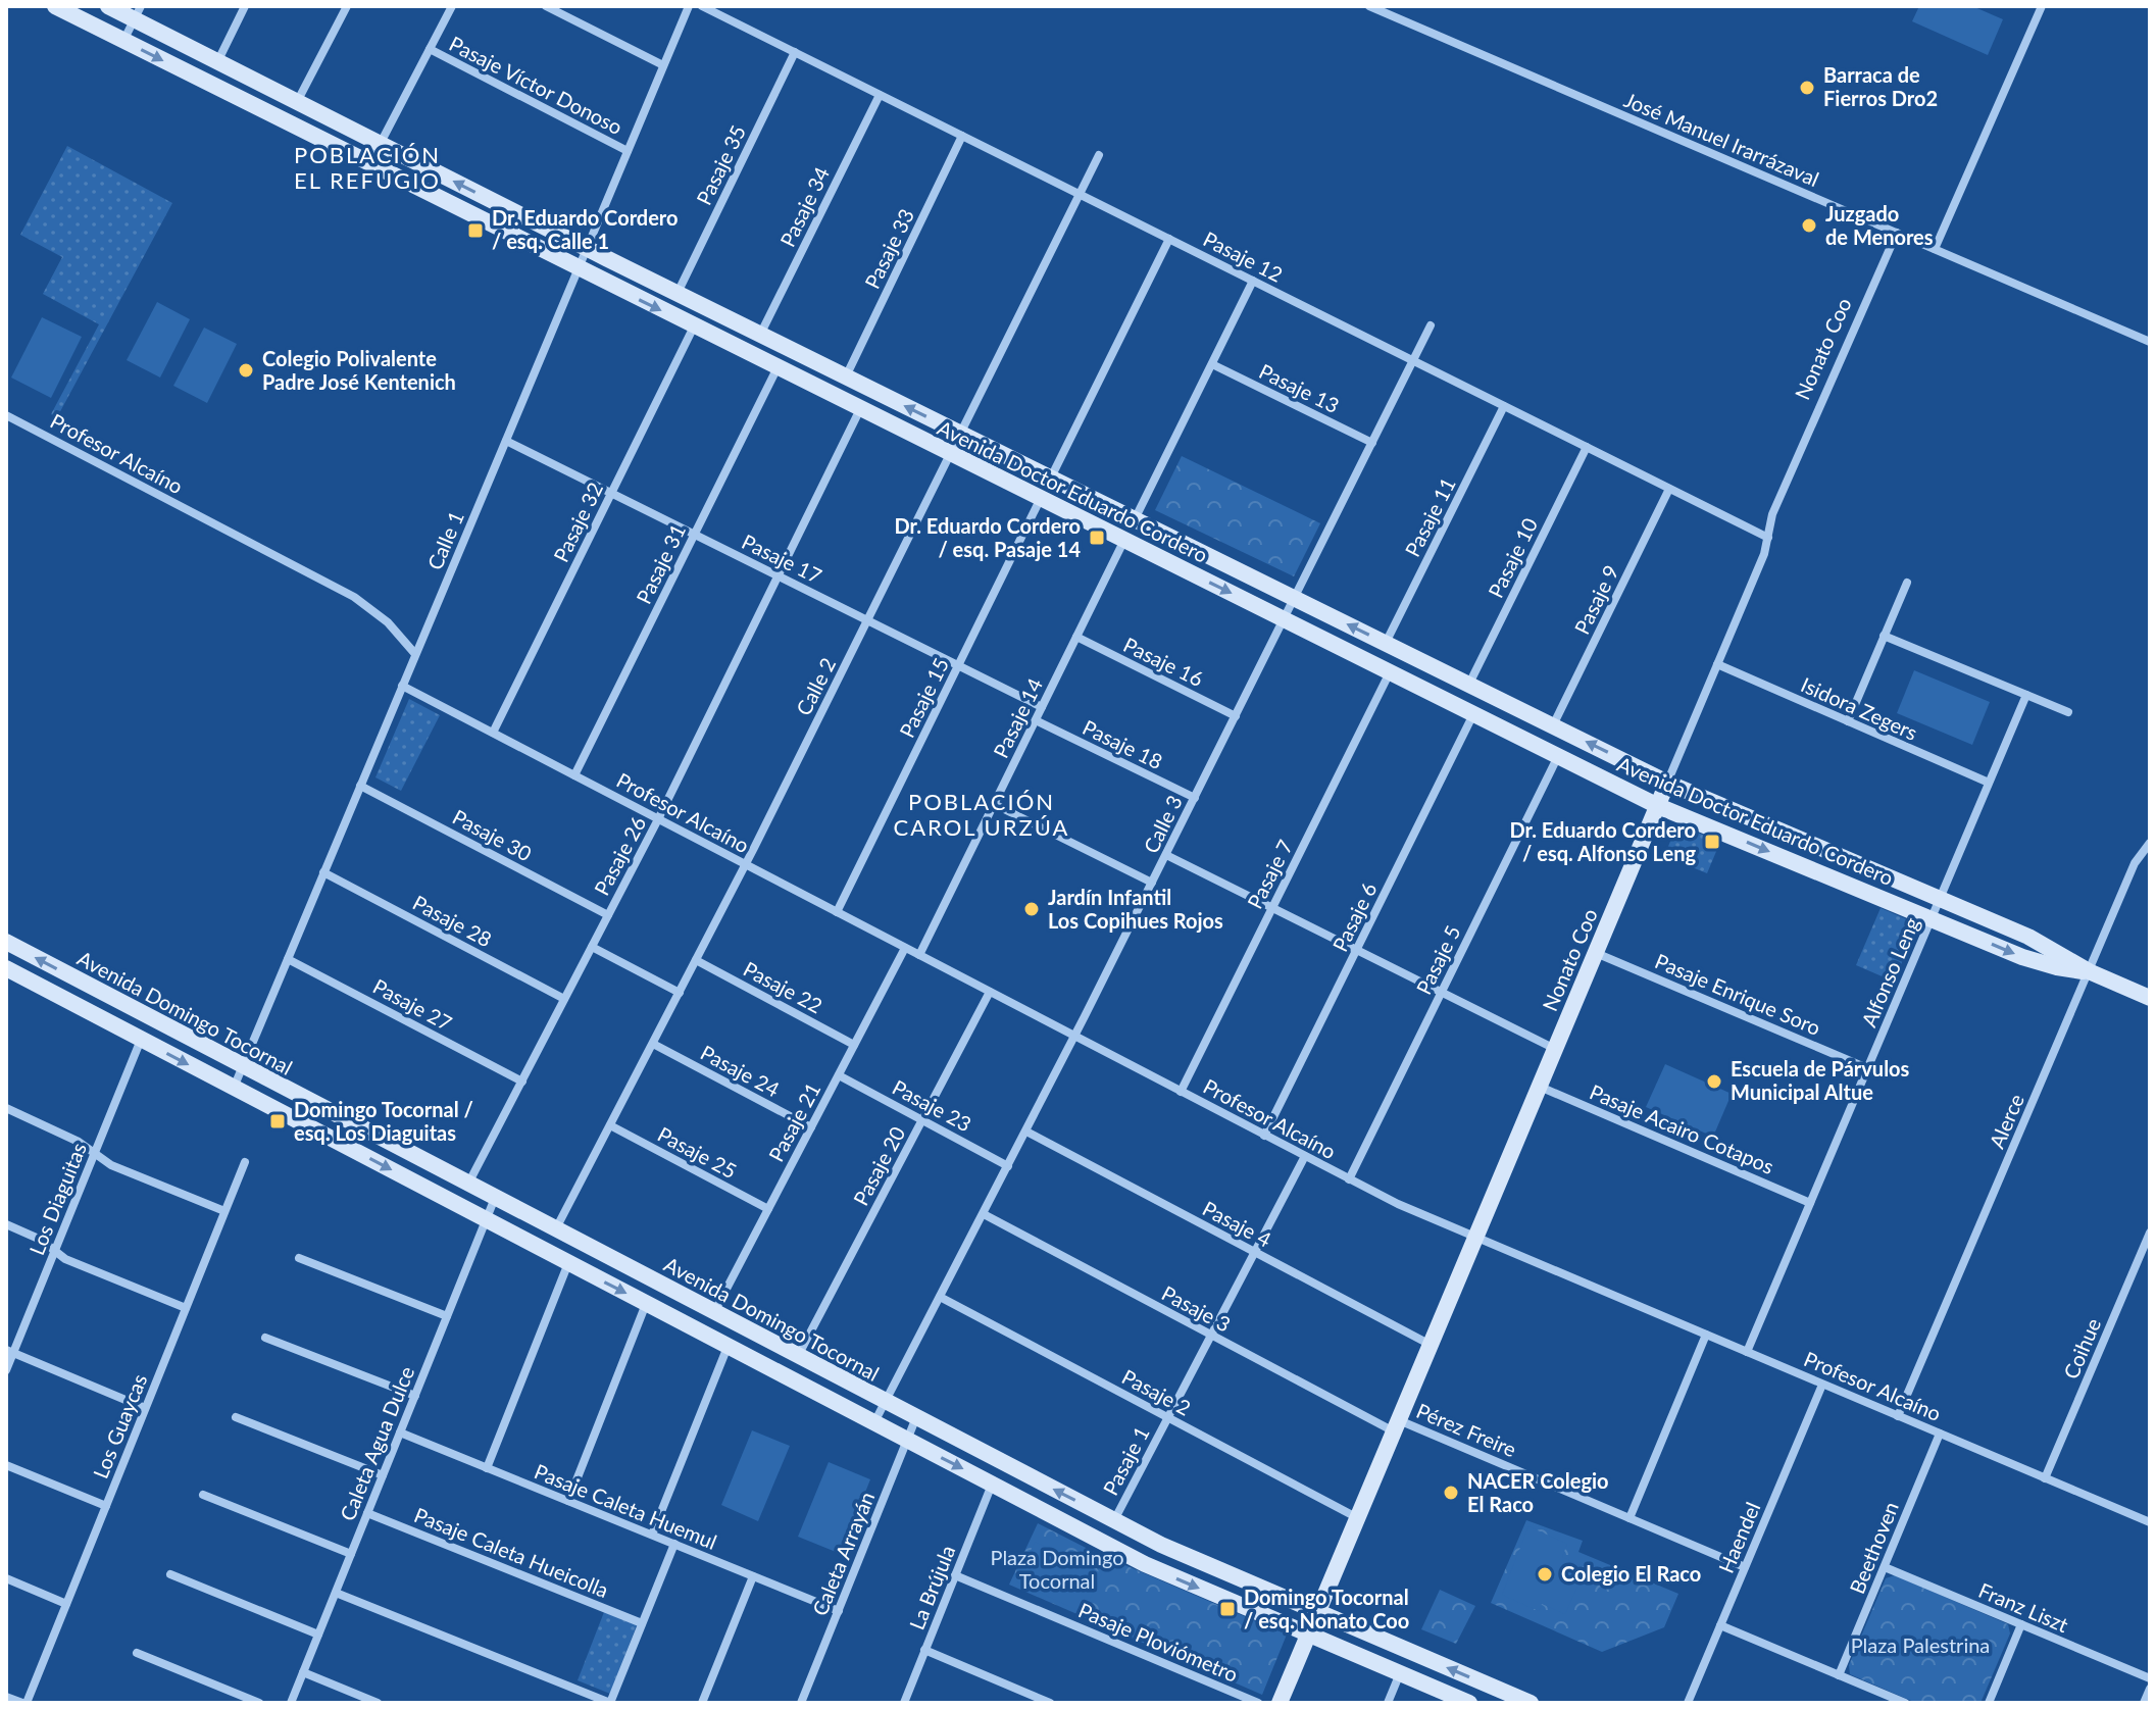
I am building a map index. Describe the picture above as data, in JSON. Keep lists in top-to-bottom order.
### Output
{
  "streets": {
    "main road": ["Nonato Coo", "Avenida Doctor Eduardo Cordero", "Avenida Domingo Tocornal"],
    "street": [
      "Pasaje Víctor Donoso",
      "José Manuel Irarrázaval",
      "Pasaje 35",
      "Pasaje 34",
      "Pasaje 33",
      "Pasaje 12",
      "Pasaje 13",
      "Profesor Alcaíno",
      "Pasaje 11",
      "Pasaje 32",
      "Calle 1",
      "Pasaje 10",
      "Pasaje 17",
      "Pasaje 31",
      "Pasaje 9",
      "Pasaje 16",
      "Calle 2",
      "Pasaje 15",
      "Isidora Zegers",
      "Pasaje 14",
      "Pasaje 18",
      "Calle 3",
      "Pasaje 30",
      "Pasaje 26",
      "Pasaje 7",
      "Pasaje 6",
      "Pasaje 28",
      "Pasaje 5",
      "Alfonso Leng",
      "Pasaje 22",
      "Pasaje Enrique Soro",
      "Pasaje 27",
      "Pasaje 24",
      "Pasaje 23",
      "Alerce",
      "Pasaje 21",
      "Pasaje Acairo Cotapos",
      "Pasaje 25",
      "Pasaje 20",
      "Los Diaguitas",
      "Pasaje 4",
      "Pasaje 3",
      "Coihue",
      "Pasaje 2",
      "Los Guaycas",
      "Pérez Freire",
      "Caleta Agua Dulce",
      "Pasaje 1",
      "Pasaje Caleta Huemul",
      "Haendel",
      "Beethoven",
      "Pasaje Caleta Hueicolla",
      "Caleta Arrayán",
      "La Brújula",
      "Franz Liszt",
      "Pasaje Ploviómetro"
    ]
  },
  "crossings": [
    ["Pasaje Víctor Donoso", "Calle 1"],
    ["José Manuel Irarrázaval", "Nonato Coo"],
    ["Pasaje 35", "Pasaje 12"],
    ["Pasaje 35", "Avenida Doctor Eduardo Cordero"],
    ["Pasaje 34", "Pasaje 12"],
    ["Pasaje 34", "Avenida Doctor Eduardo Cordero"],
    ["Pasaje 33", "Pasaje 12"],
    ["Pasaje 33", "Avenida Doctor Eduardo Cordero"],
    ["Pasaje 12", "Nonato Coo"],
    ["Pasaje 12", "Pasaje 11"],
    ["Pasaje 12", "Pasaje 10"],
    ["Pasaje 12", "Pasaje 9"],
    ["Pasaje 12", "Calle 2"],
    ["Pasaje 12", "Calle 3"],
    ["Nonato Coo", "Profesor Alcaíno"],
    ["Nonato Coo", "Avenida Doctor Eduardo Cordero"],
    ["Nonato Coo", "Isidora Zegers"],
    ["Nonato Coo", "Pasaje Enrique Soro"],
    ["Nonato Coo", "Avenida Domingo Tocornal"],
    ["Nonato Coo", "Pasaje Acairo Cotapos"],
    ["Nonato Coo", "Pasaje 4"],
    ["Nonato Coo", "Pasaje 3"],
    ["Nonato Coo", "Pasaje 2"],
    ["Nonato Coo", "Pérez Freire"],
    ["Pasaje 13", "Calle 3"],
    ["Profesor Alcaíno", "Pasaje 32"],
    ["Profesor Alcaíno", "Calle 1"],
    ["Profesor Alcaíno", "Pasaje 31"],
    ["Profesor Alcaíno", "Calle 2"],
    ["Profesor Alcaíno", "Pasaje 15"],
    ["Profesor Alcaíno", "Pasaje 14"],
    ["Profesor Alcaíno", "Calle 3"],
    ["Profesor Alcaíno", "Pasaje 26"],
    ["Profesor Alcaíno", "Pasaje 7"],
    ["Profesor Alcaíno", "Pasaje 6"],
    ["Profesor Alcaíno", "Pasaje 5"],
    ["Profesor Alcaíno", "Alfonso Leng"],
    ["Profesor Alcaíno", "Alerce"],
    ["Profesor Alcaíno", "Pasaje 21"],
    ["Profesor Alcaíno", "Pasaje 20"],
    ["Profesor Alcaíno", "Coihue"],
    ["Profesor Alcaíno", "Pasaje 1"],
    ["Profesor Alcaíno", "Haendel"],
    ["Profesor Alcaíno", "Beethoven"],
    ["Avenida Doctor Eduardo Cordero", "Pasaje 11"],
    ["Avenida Doctor Eduardo Cordero", "Pasaje 32"],
    ["Avenida Doctor Eduardo Cordero", "Calle 1"],
    ["Avenida Doctor Eduardo Cordero", "Pasaje 10"],
    ["Avenida Doctor Eduardo Cordero", "Pasaje 31"],
    ["Avenida Doctor Eduardo Cordero", "Pasaje 9"],
    ["Avenida Doctor Eduardo Cordero", "Calle 2"],
    ["Avenida Doctor Eduardo Cordero", "Pasaje 15"],
    ["Avenida Doctor Eduardo Cordero", "Pasaje 14"],
    ["Avenida Doctor Eduardo Cordero", "Calle 3"],
    ["Avenida Doctor Eduardo Cordero", "Pasaje 26"],
    ["Avenida Doctor Eduardo Cordero", "Pasaje 7"],
    ["Avenida Doctor Eduardo Cordero", "Pasaje 6"],
    ["Avenida Doctor Eduardo Cordero", "Pasaje 5"],
    ["Avenida Doctor Eduardo Cordero", "Alfonso Leng"],
    ["Avenida Doctor Eduardo Cordero", "Alerce"],
    ["Pasaje 32", "Pasaje 17"],
    ["Calle 1", "Pasaje 17"],
    ["Calle 1", "Pasaje 30"],
    ["Calle 1", "Pasaje 28"],
    ["Calle 1", "Pasaje 27"],
    ["Calle 1", "Avenida Domingo Tocornal"],
    ["Pasaje 17", "Pasaje 31"],
    ["Pasaje 17", "Calle 2"],
    ["Pasaje 17", "Pasaje 15"],
    ["Pasaje 17", "Pasaje 14"],
    ["Pasaje 17", "Pasaje 26"],
    ["Pasaje 16", "Pasaje 14"],
    ["Pasaje 16", "Calle 3"],
    ["Calle 2", "Pasaje 22"],
    ["Calle 2", "Avenida Domingo Tocornal"],
    ["Calle 2", "Pasaje 24"],
    ["Calle 2", "Pasaje 25"],
    ["Isidora Zegers", "Alfonso Leng"],
    ["Pasaje 14", "Pasaje 18"],
    ["Pasaje 18", "Calle 3"],
    ["Calle 3", "Avenida Domingo Tocornal"],
    ["Calle 3", "Pasaje 23"],
    ["Calle 3", "Pasaje 4"],
    ["Calle 3", "Pasaje 3"],
    ["Calle 3", "Pasaje 2"],
    ["Pasaje 30", "Pasaje 26"],
    ["Pasaje 26", "Pasaje 28"],
    ["Pasaje 26", "Pasaje 27"],
    ["Pasaje 26", "Avenida Domingo Tocornal"],
    ["Alfonso Leng", "Pasaje Enrique Soro"],
    ["Alfonso Leng", "Pasaje Acairo Cotapos"],
    ["Pasaje 22", "Pasaje 21"],
    ["Avenida Domingo Tocornal", "Pasaje 21"],
    ["Avenida Domingo Tocornal", "Pasaje 20"],
    ["Avenida Domingo Tocornal", "Los Diaguitas"],
    ["Avenida Domingo Tocornal", "Caleta Agua Dulce"],
    ["Avenida Domingo Tocornal", "Pasaje 1"],
    ["Avenida Domingo Tocornal", "Caleta Arrayán"],
    ["Avenida Domingo Tocornal", "La Brújula"],
    ["Pasaje 24", "Pasaje 21"],
    ["Pasaje 23", "Pasaje 21"],
    ["Pasaje 23", "Pasaje 20"],
    ["Pasaje 21", "Pasaje 25"],
    ["Pasaje 4", "Pasaje 1"],
    ["Pasaje 3", "Pérez Freire"],
    ["Pasaje 3", "Pasaje 1"],
    ["Pasaje 2", "Pasaje 1"],
    ["Pérez Freire", "Haendel"],
    ["Caleta Agua Dulce", "Pasaje Caleta Huemul"],
    ["Caleta Agua Dulce", "Pasaje Caleta Hueicolla"],
    ["Pasaje Caleta Huemul", "Caleta Arrayán"],
    ["Beethoven", "Franz Liszt"],
    ["La Brújula", "Pasaje Ploviómetro"]
  ],
  "districts": ["POBLACIÓN EL REFUGIO", "POBLACIÓN CAROL URZÚA"],
  "parks": ["Plaza Domingo Tocornal", "Plaza Palestrina"],
  "places": {
    "other": [
      "Barraca de Fierros Dro2",
      "Juzgado de Menores",
      "Colegio Polivalente Padre José Kentenich",
      "Jardín Infantil Los Copihues Rojos",
      "Escuela de Párvulos Municipal Altue",
      "NACER Colegio El Raco",
      "Colegio El Raco"
    ],
    "transit": [
      "Dr. Eduardo Cordero / esq. Calle 1",
      "Dr. Eduardo Cordero / esq. Pasaje 14",
      "Dr. Eduardo Cordero / esq. Alfonso Leng",
      "Domingo Tocornal / esq. Los Diaguitas",
      "Domingo Tocornal / esq. Nonato Coo"
    ]
  }
}
